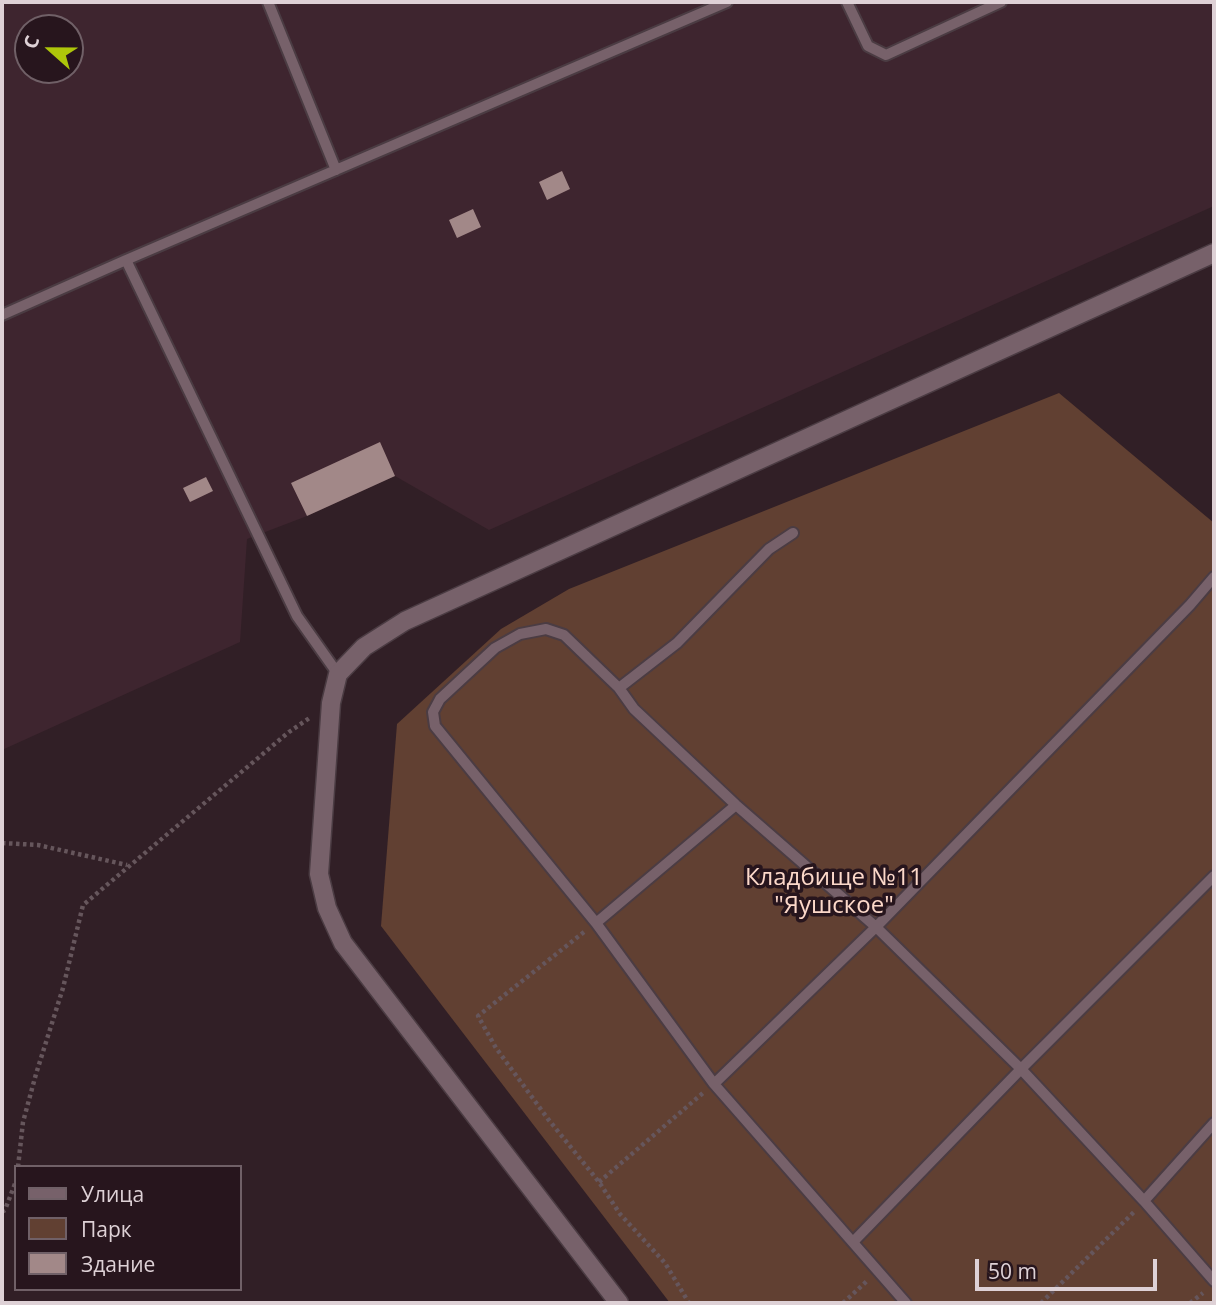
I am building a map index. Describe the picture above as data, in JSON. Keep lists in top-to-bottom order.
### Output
{
  "parks": ["Кладбище №11 \"Яушское\""],
  "legend": ["Улица", "Парк", "Здание"],
  "scale_bar": "50 m",
  "north": "left"
}
